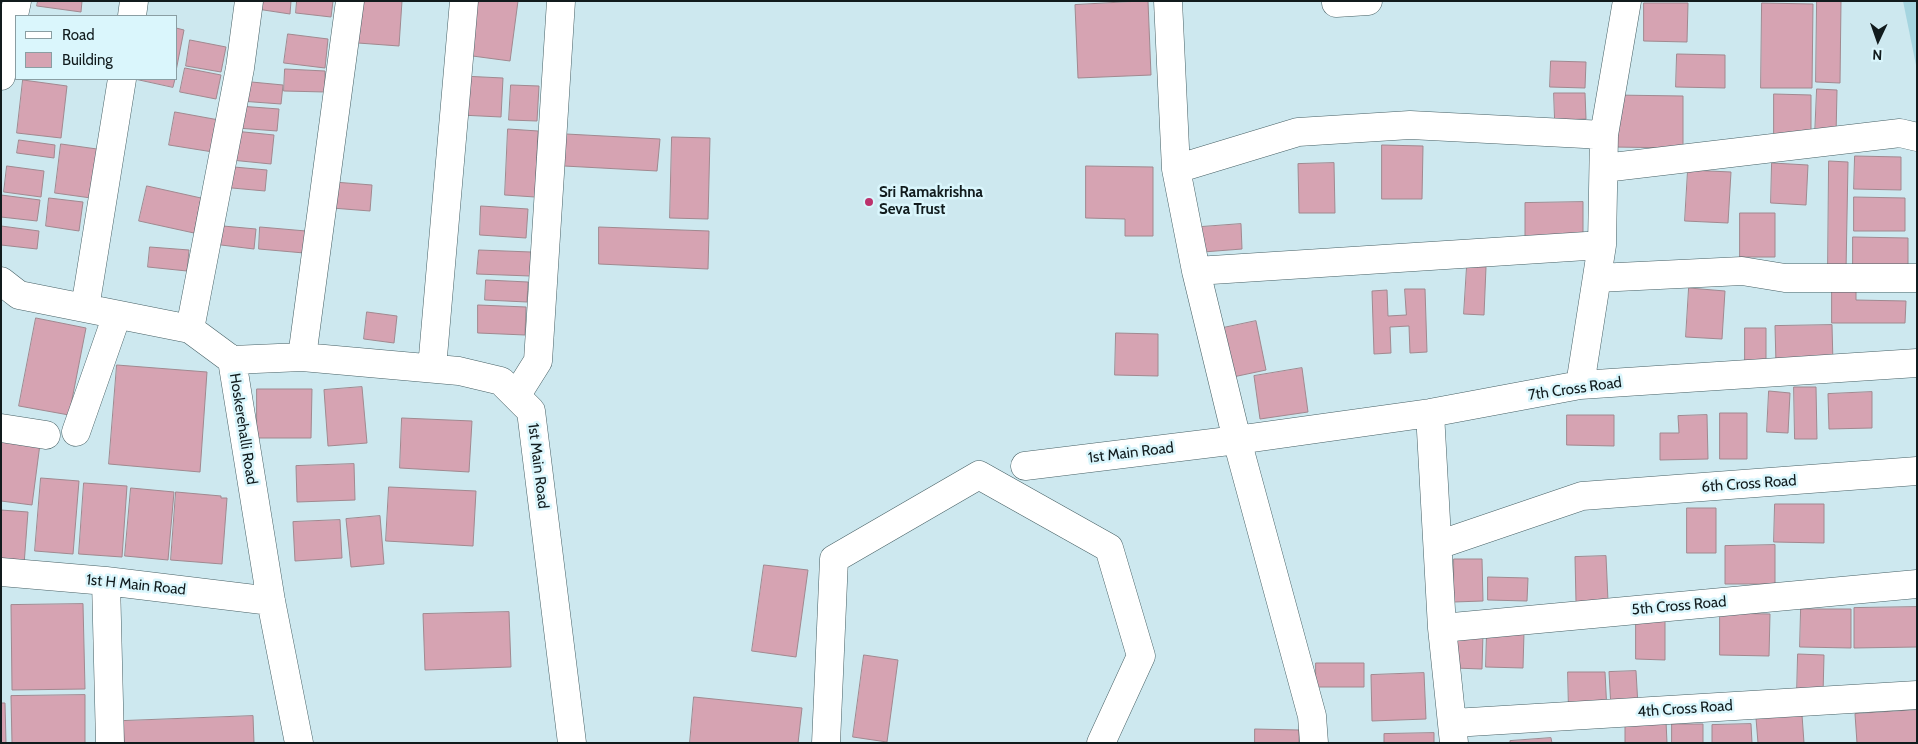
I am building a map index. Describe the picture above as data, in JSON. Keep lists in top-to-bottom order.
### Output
{
  "streets": {
    "street": [
      "7th Cross Road",
      "Hoskerehalli Road",
      "1st Main Road",
      "6th Cross Road",
      "1st H Main Road",
      "5th Cross Road",
      "4th Cross Road"
    ]
  },
  "crossings": [
    ["7th Cross Road", "1st Main Road"],
    ["Hoskerehalli Road", "1st Main Road"],
    ["Hoskerehalli Road", "1st H Main Road"]
  ],
  "places": ["Sri Ramakrishna Seva Trust"],
  "legend": ["Road", "Building"],
  "north": "bottom"
}
